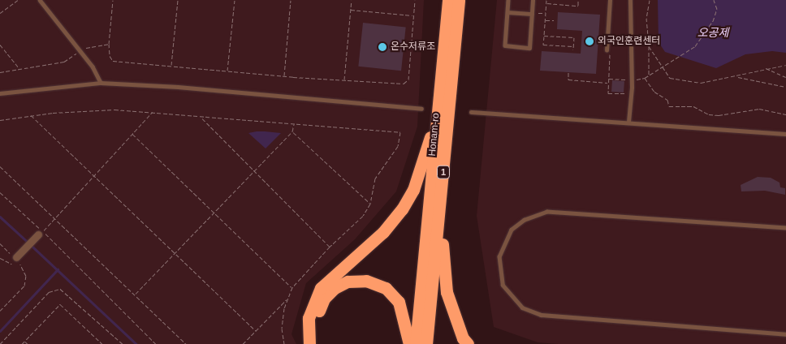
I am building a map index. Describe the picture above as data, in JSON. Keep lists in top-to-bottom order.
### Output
{
  "streets": {
    "highway": ["Honam-ro", "1"]
  },
  "water": ["오공제"],
  "places": ["외국인훈련센터", "온수저류조"]
}
